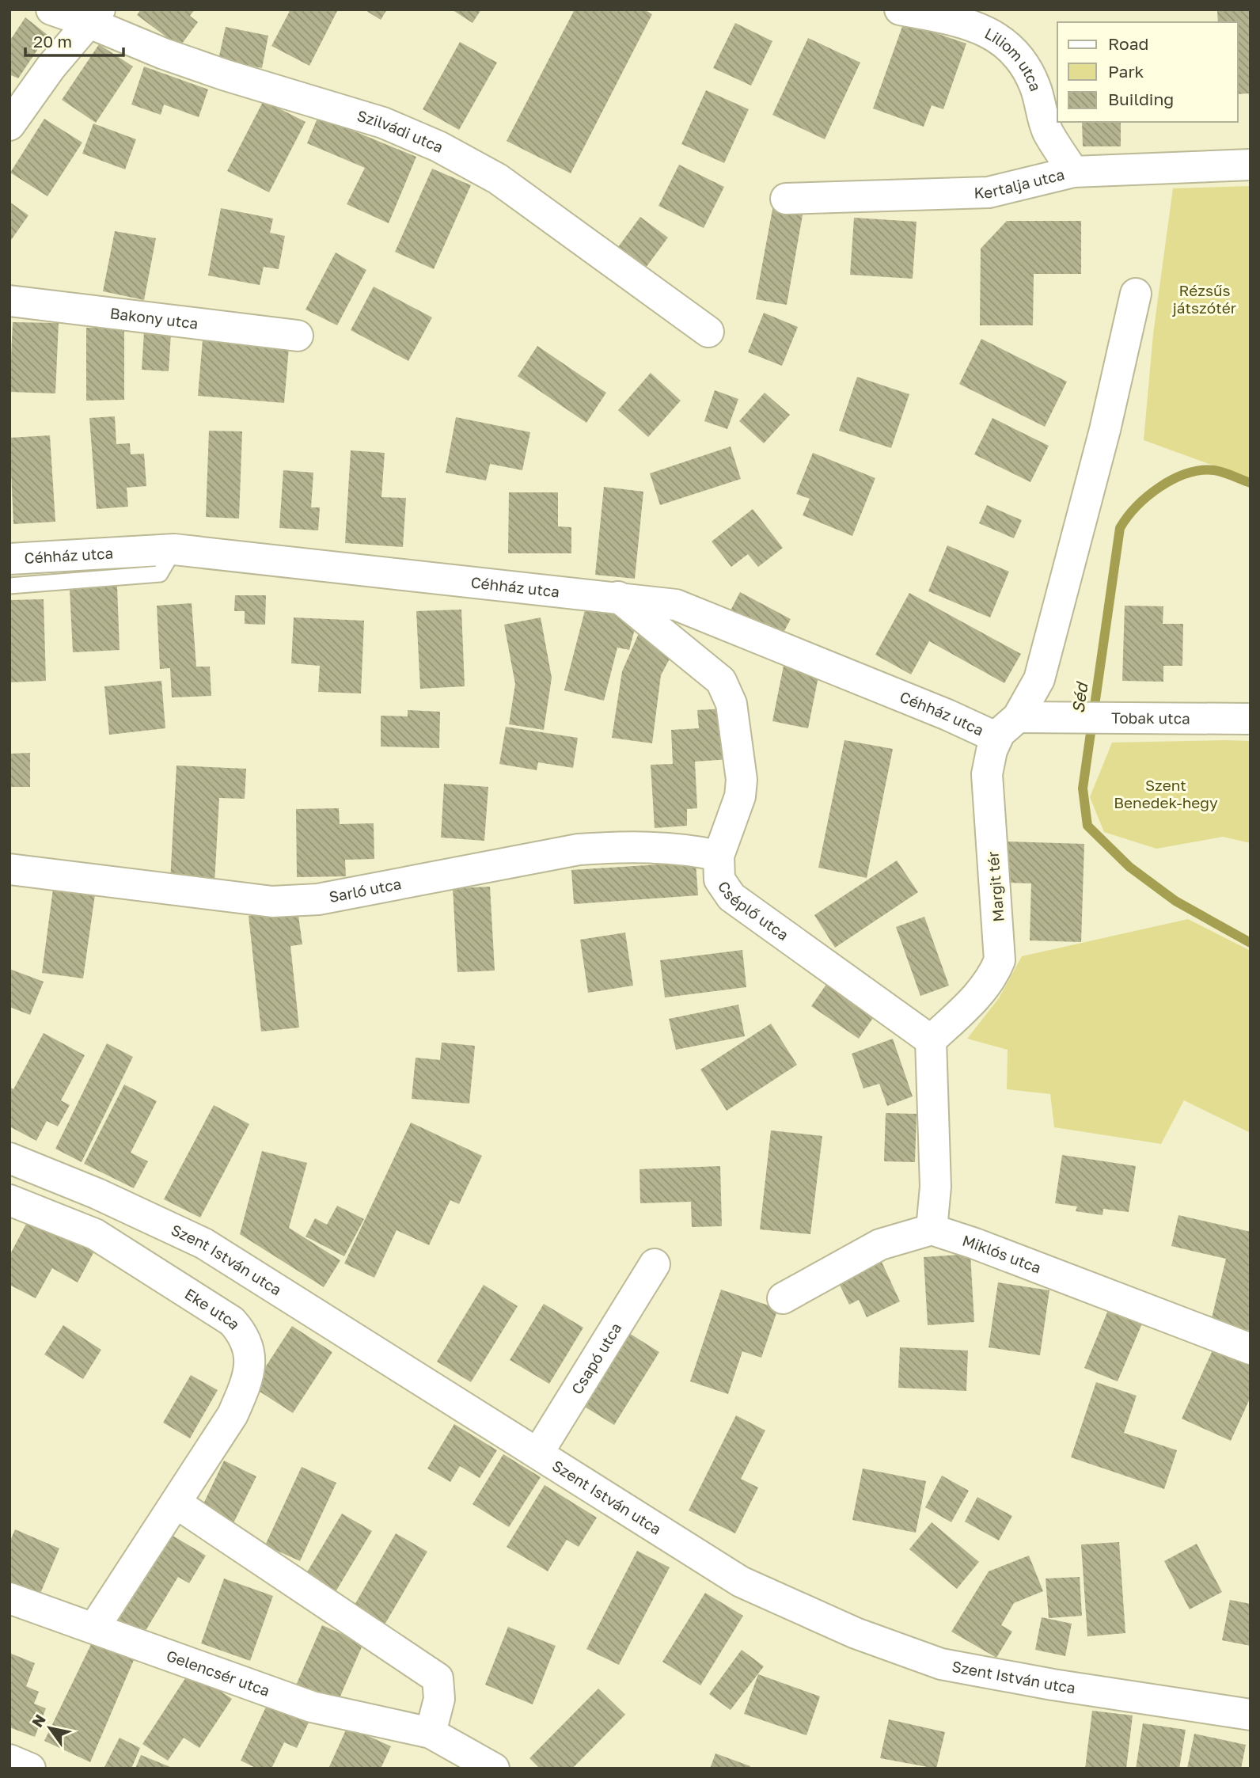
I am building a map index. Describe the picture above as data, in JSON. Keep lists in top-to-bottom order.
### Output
{
  "streets": {
    "street": [
      "Liliom utca",
      "Szilvádi utca",
      "Kertalja utca",
      "Bakony utca",
      "Céhház utca",
      "Tobak utca",
      "Margit tér",
      "Sarló utca",
      "Cséplő utca",
      "Miklós utca",
      "Szent István utca",
      "Eke utca",
      "Csapó utca",
      "Gelencsér utca"
    ]
  },
  "crossings": [
    ["Liliom utca", "Kertalja utca"],
    ["Céhház utca", "Tobak utca"],
    ["Céhház utca", "Margit tér"],
    ["Céhház utca", "Cséplő utca"],
    ["Tobak utca", "Margit tér"],
    ["Margit tér", "Cséplő utca"],
    ["Sarló utca", "Cséplő utca"],
    ["Szent István utca", "Csapó utca"],
    ["Eke utca", "Gelencsér utca"]
  ],
  "water": ["Séd"],
  "parks": ["Rézsűs játszótér", "Szent Benedek-hegy"],
  "legend": ["Road", "Park", "Building"],
  "scale_bar": "20 m",
  "north": "top left"
}
